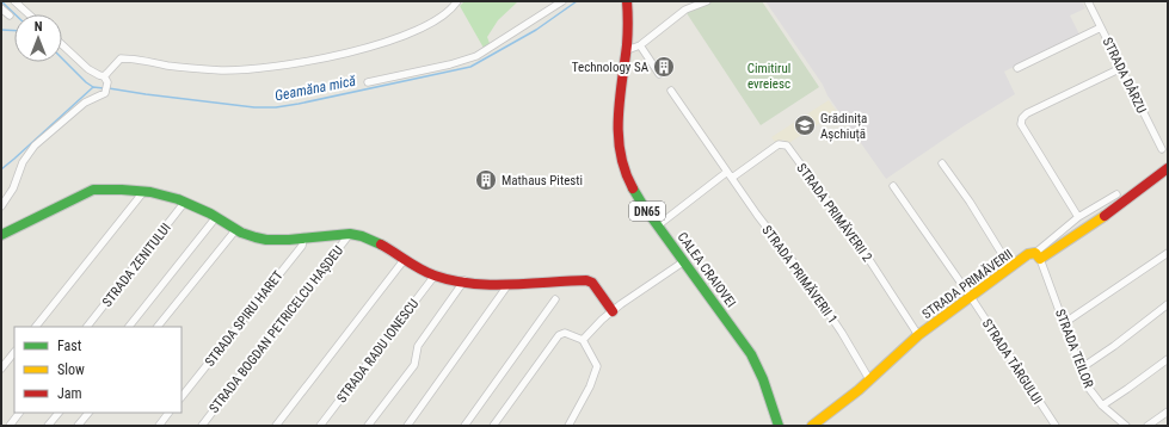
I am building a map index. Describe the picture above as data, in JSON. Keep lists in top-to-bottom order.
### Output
{
  "streets": {
    "street": [
      "STRADA DÂRZU",
      "DN65",
      "STRADA PRIMĂVERII 2",
      "STRADA ZENITULUI",
      "CALEA CRAIOVEI",
      "STRADA PRIMĂVERII 1",
      "STRADA PRIMĂVERII",
      "STRADA SPIRU HARET",
      "STRADA BOGDAN PETRICELCU HAȘDEU",
      "STRADA TEILOR",
      "STRADA RADU IONESCU",
      "STRADA TÂRGULUI"
    ]
  },
  "crossings": [
    ["STRADA PRIMĂVERII 2", "CALEA CRAIOVEI"],
    ["STRADA PRIMĂVERII 2", "STRADA PRIMĂVERII 1"],
    ["STRADA PRIMĂVERII 2", "STRADA PRIMĂVERII"],
    ["STRADA PRIMĂVERII 1", "STRADA PRIMĂVERII"],
    ["STRADA PRIMĂVERII", "STRADA TEILOR"],
    ["STRADA PRIMĂVERII", "STRADA TÂRGULUI"]
  ],
  "water": ["Geamăna mică"],
  "parks": ["Cimitirul evreiesc"],
  "places": {
    "building": ["Technology SA", "Mathaus Pitesti"],
    "school or university": ["Grădinița Așchiuță"]
  },
  "legend": ["Fast", "Slow", "Jam"],
  "north": "top"
}
